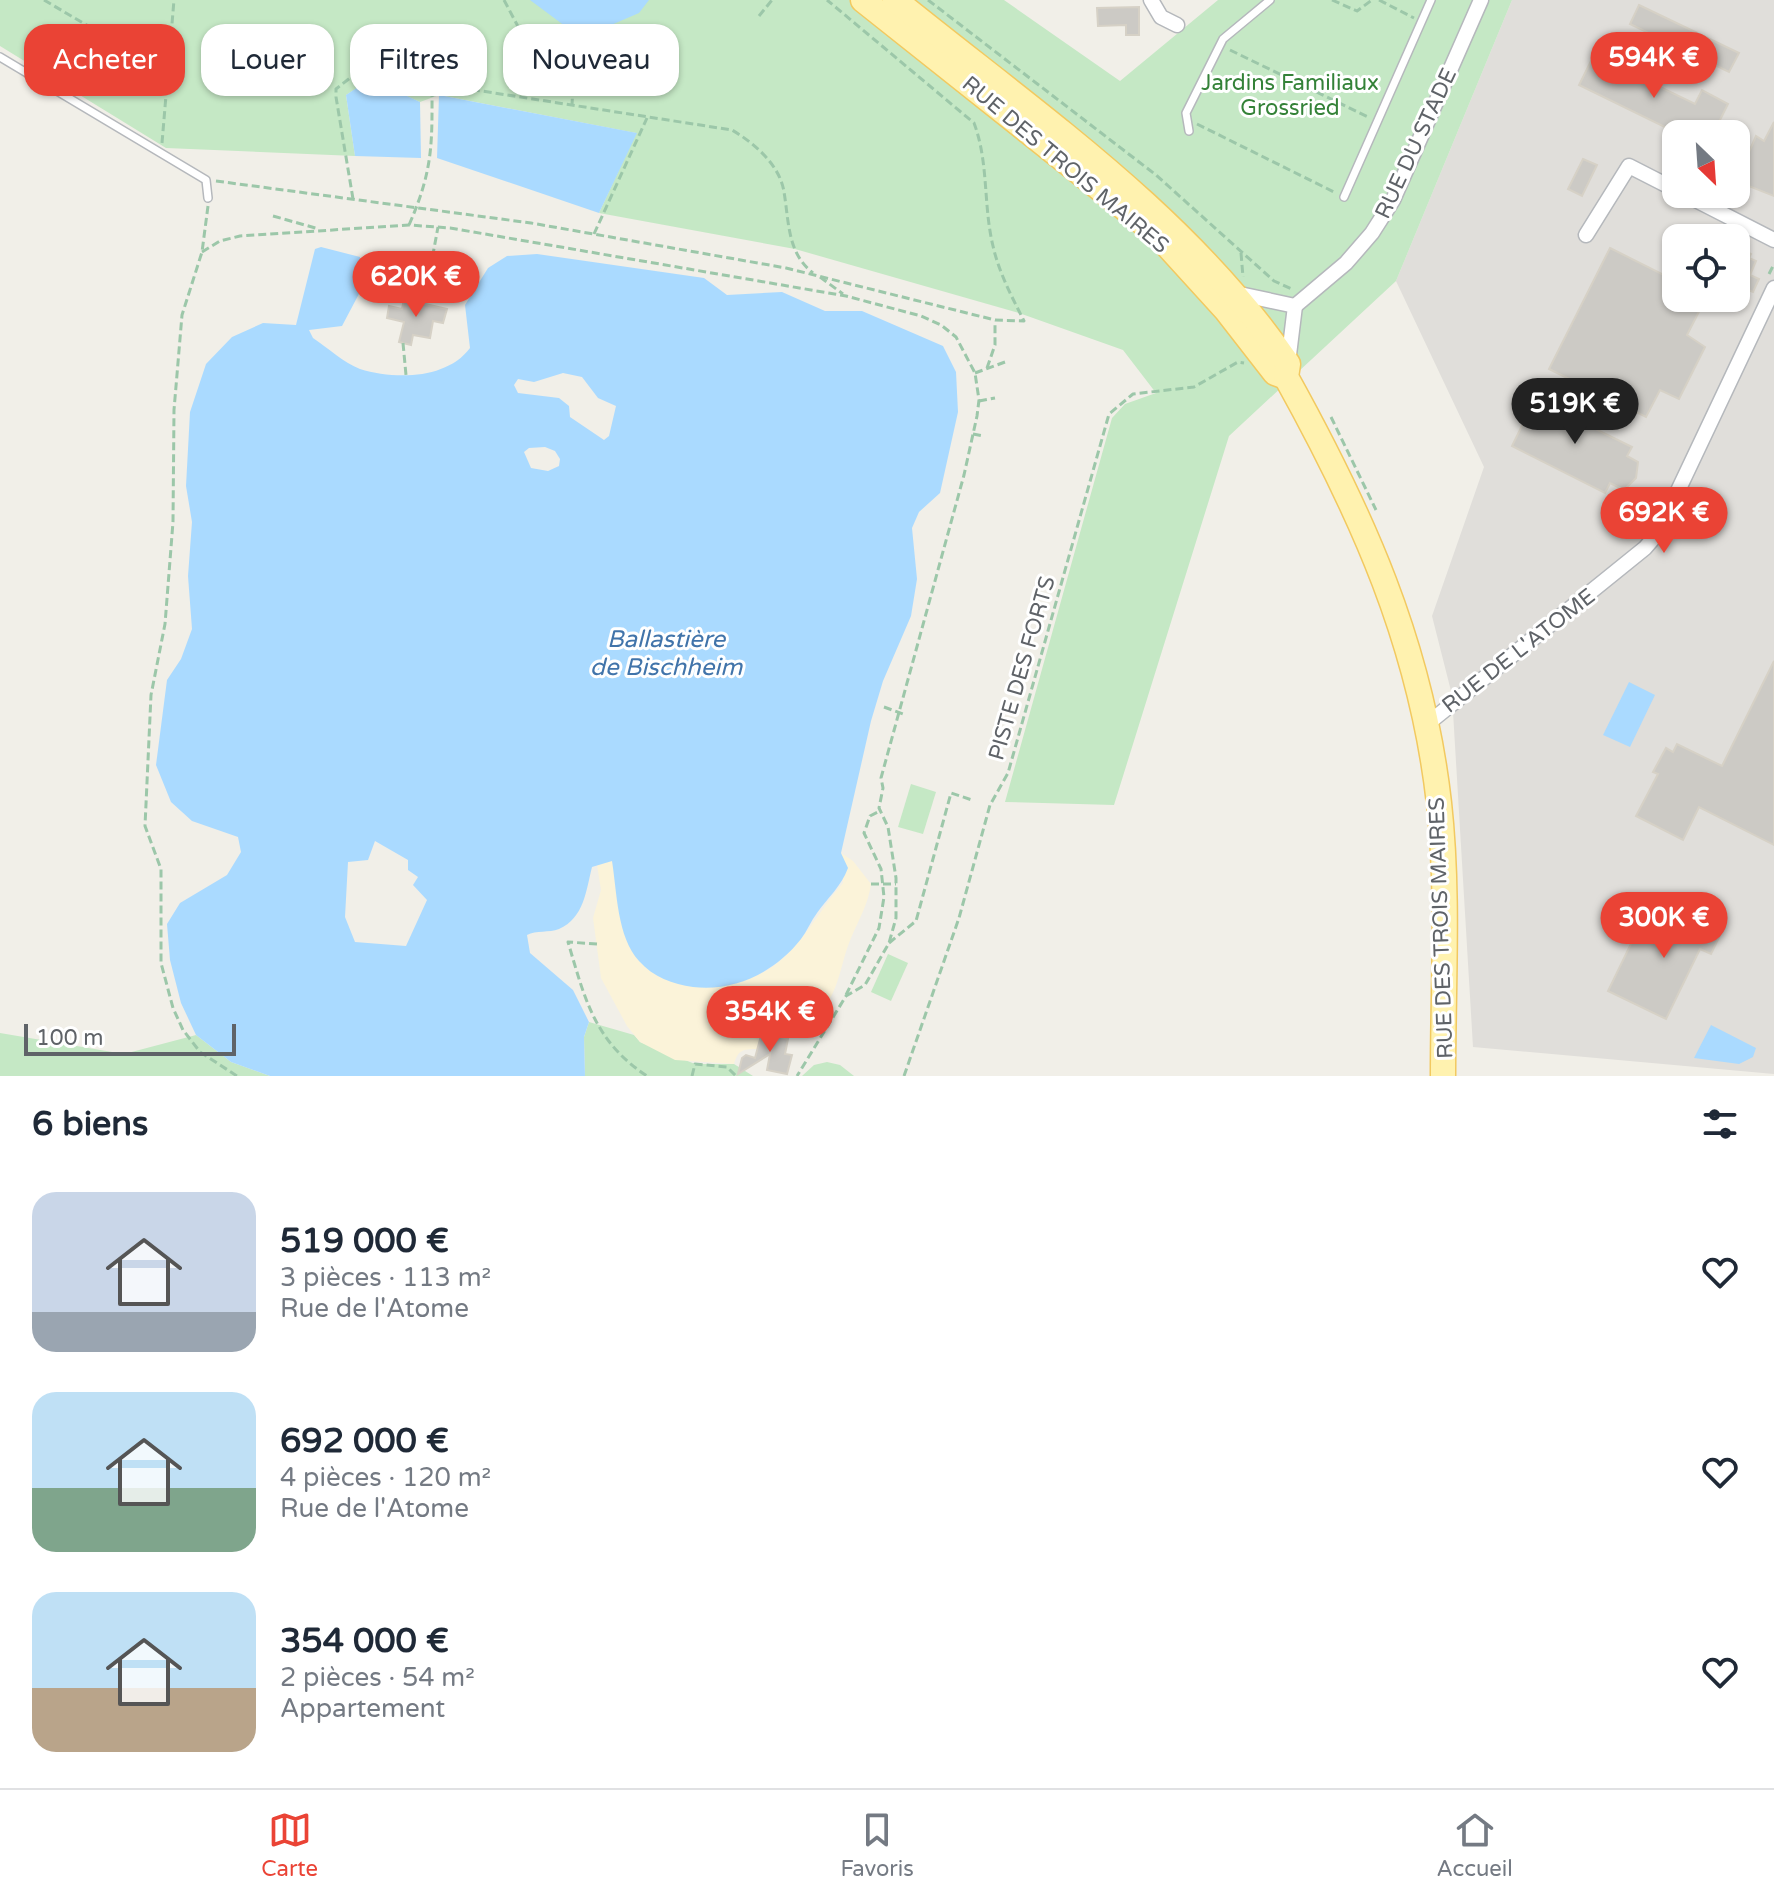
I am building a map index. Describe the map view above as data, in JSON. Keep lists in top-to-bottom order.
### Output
{
  "streets": {
    "main road": ["RUE DES TROIS MAIRES"],
    "street": ["RUE DU STADE", "RUE DE L'ATOME"],
    "path": ["PISTE DES FORTS"]
  },
  "crossings": [
    ["RUE DU STADE", "RUE DES TROIS MAIRES"],
    ["RUE DU STADE", "PISTE DES FORTS"],
    ["RUE DES TROIS MAIRES", "RUE DE L'ATOME"],
    ["RUE DES TROIS MAIRES", "PISTE DES FORTS"]
  ],
  "water": ["Ballastière de Bischheim"],
  "parks": ["Jardins Familiaux Grossried"],
  "scale_bar": "100 m",
  "north": "bottom right",
  "page": {
    "chip": [
      "Acheter",
      "Louer",
      "Filtres",
      "Nouveau"
    ],
    "price": [
      "594K €",
      "620K €",
      "519K €",
      "692K €",
      "300K €",
      "354K €"
    ],
    "scale": "100 m",
    "heading": "6 biens",
    "list": [
      {
        "name": "519 000 €",
        "note": "3 pièces · 113 m² · Rue de l'Atome"
      },
      {
        "name": "692 000 €",
        "note": "4 pièces · 120 m² · Rue de l'Atome"
      },
      {
        "name": "354 000 €",
        "note": "2 pièces · 54 m² · Appartement"
      }
    ],
    "tabs": ["Carte", "Favoris", "Accueil"]
  }
}
